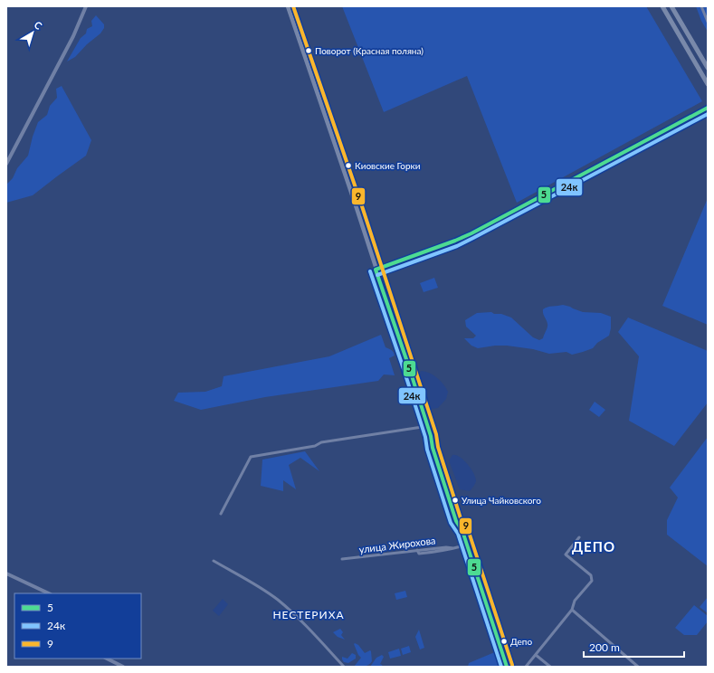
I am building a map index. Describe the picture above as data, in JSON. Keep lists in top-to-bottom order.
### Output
{
  "streets": {
    "street": ["улица Жирохова"]
  },
  "districts": ["ДЕПО", "НЕСТЕРИХА"],
  "places": [
    "Поворот (Красная поляна)",
    "Киовские Горки",
    "Улица Чайковского",
    "Депо"
  ],
  "lines": ["transit line 9", "transit line 5", "transit line 24к"],
  "legend": ["5", "24к", "9"],
  "scale_bar": "200 m",
  "north": "top right"
}
